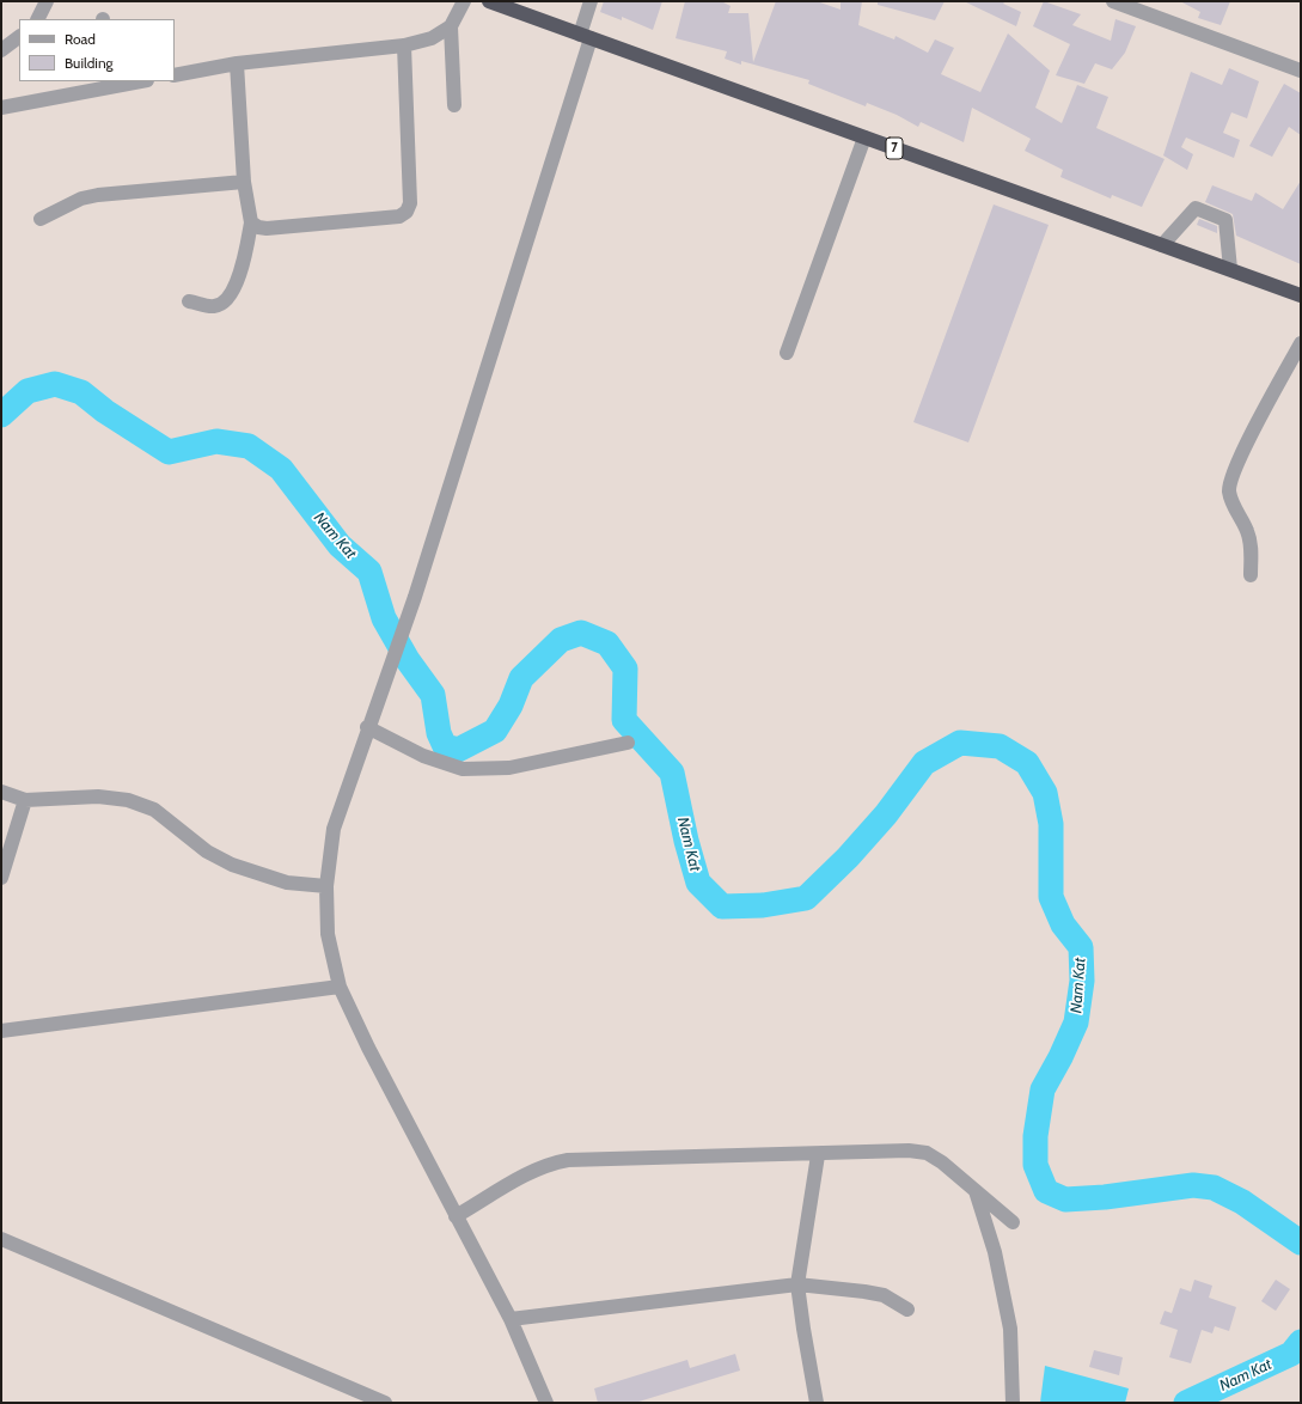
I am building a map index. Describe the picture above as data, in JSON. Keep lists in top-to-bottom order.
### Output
{
  "streets": {
    "highway": ["7"]
  },
  "water": ["Nam Kat"],
  "legend": ["Road", "Building"]
}
